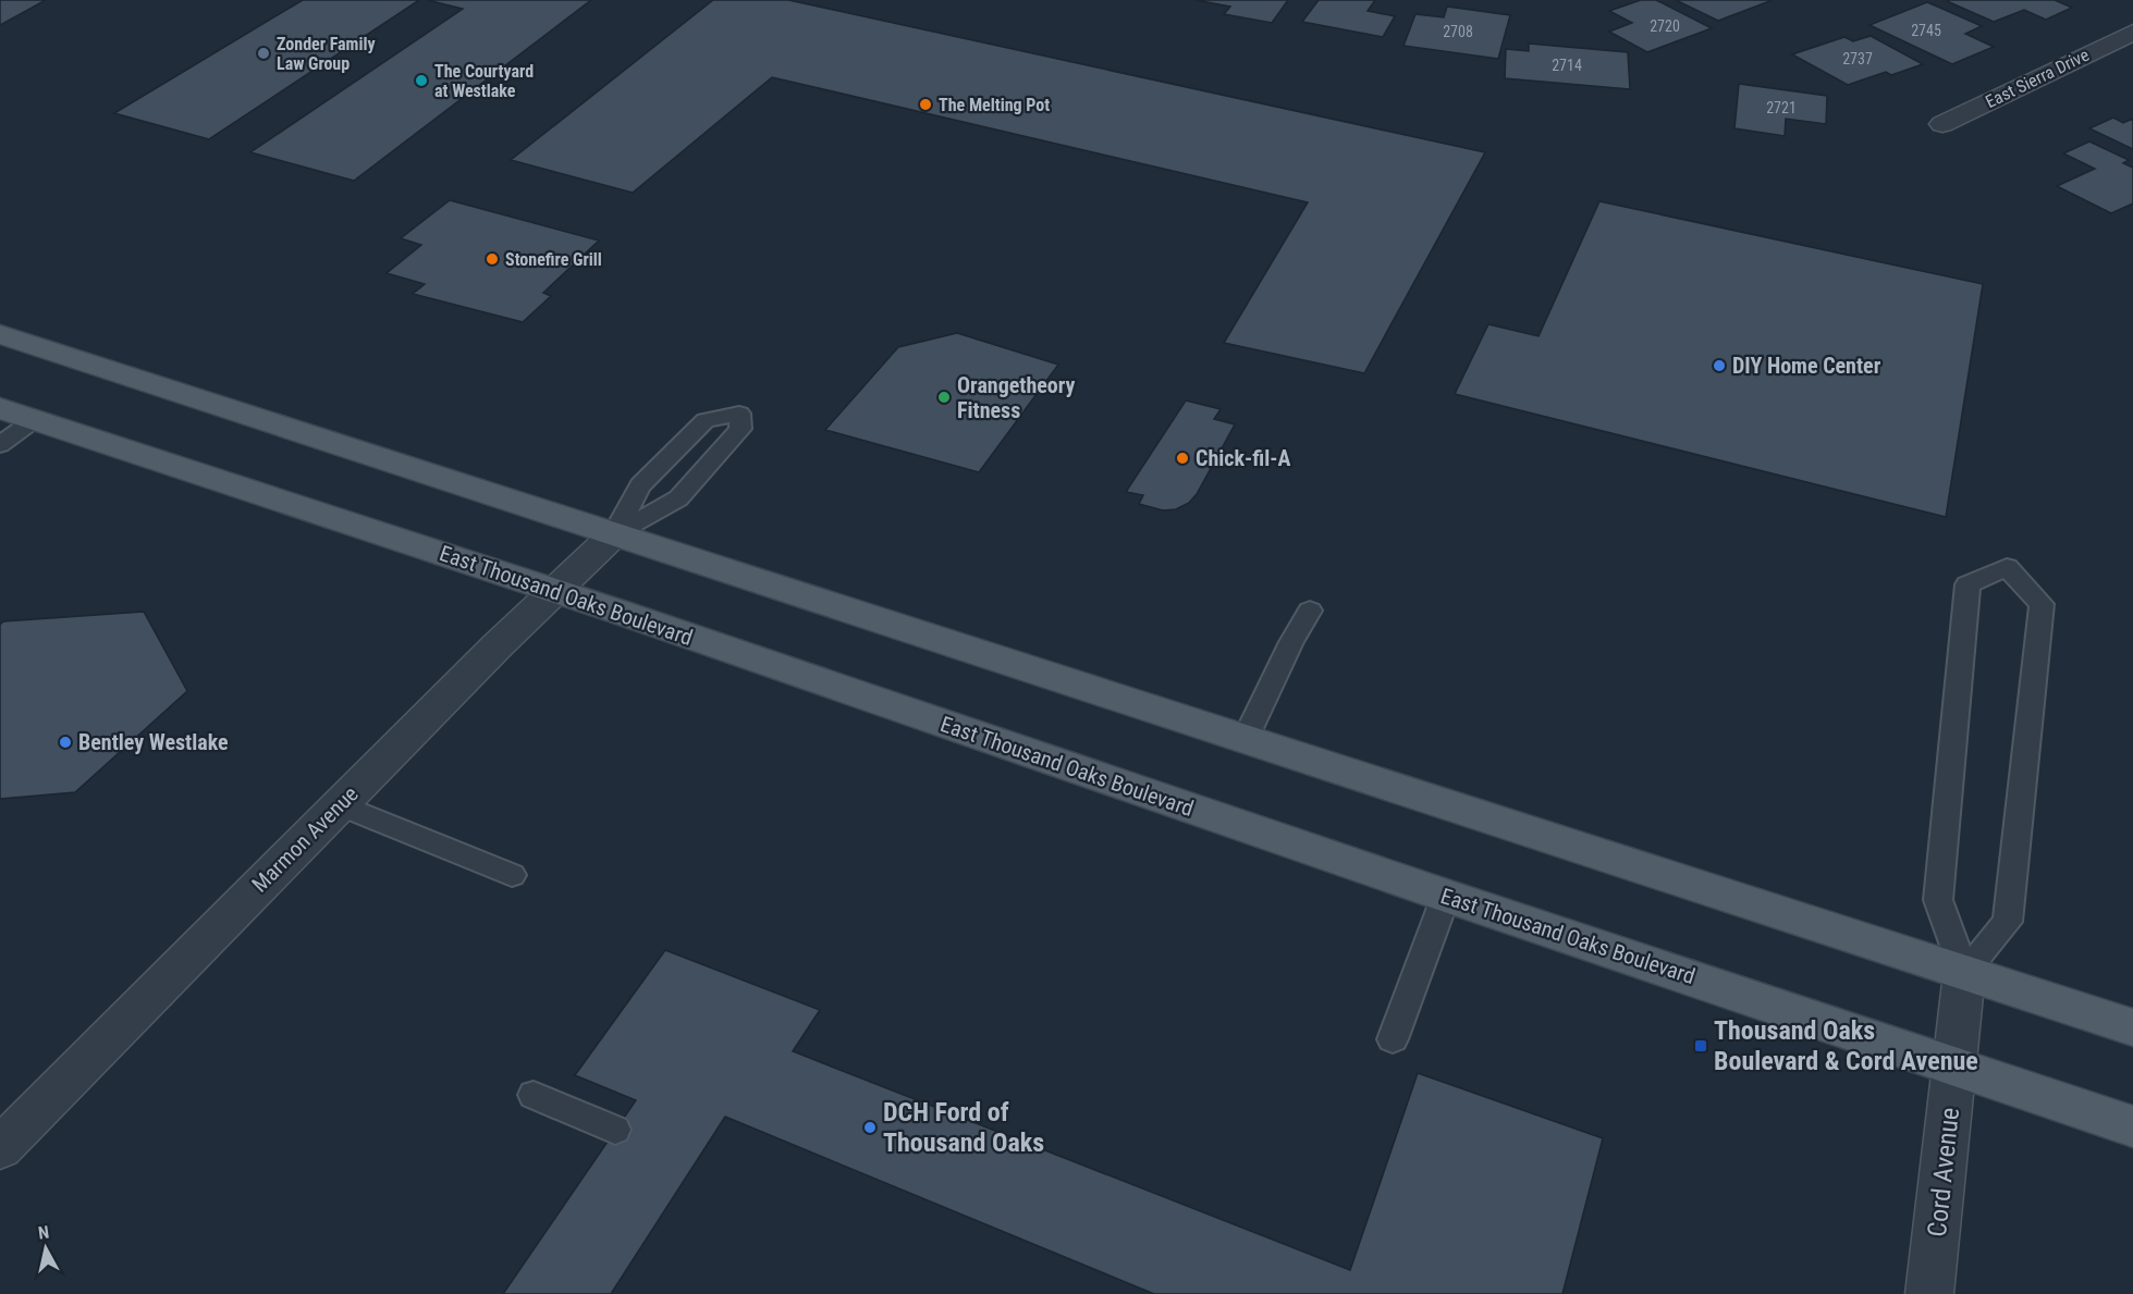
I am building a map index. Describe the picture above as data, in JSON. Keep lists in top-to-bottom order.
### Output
{
  "streets": {
    "main road": ["East Thousand Oaks Boulevard"],
    "street": ["East Sierra Drive", "Marmon Avenue", "Cord Avenue"]
  },
  "crossings": [
    ["East Thousand Oaks Boulevard", "Marmon Avenue"],
    ["East Thousand Oaks Boulevard", "Cord Avenue"]
  ],
  "places": {
    "other": [
      "Zonder Family Law Group",
      "The Courtyard at Westlake",
      "The Melting Pot",
      "Stonefire Grill",
      "DIY Home Center",
      "Orangetheory Fitness",
      "Chick-fil-A",
      "Bentley Westlake",
      "DCH Ford of Thousand Oaks"
    ],
    "transit": ["Thousand Oaks Boulevard & Cord Avenue"]
  },
  "house_numbers": [
    "2720",
    "2745",
    "2708",
    "2737",
    "2714",
    "2721"
  ],
  "north": "top"
}
